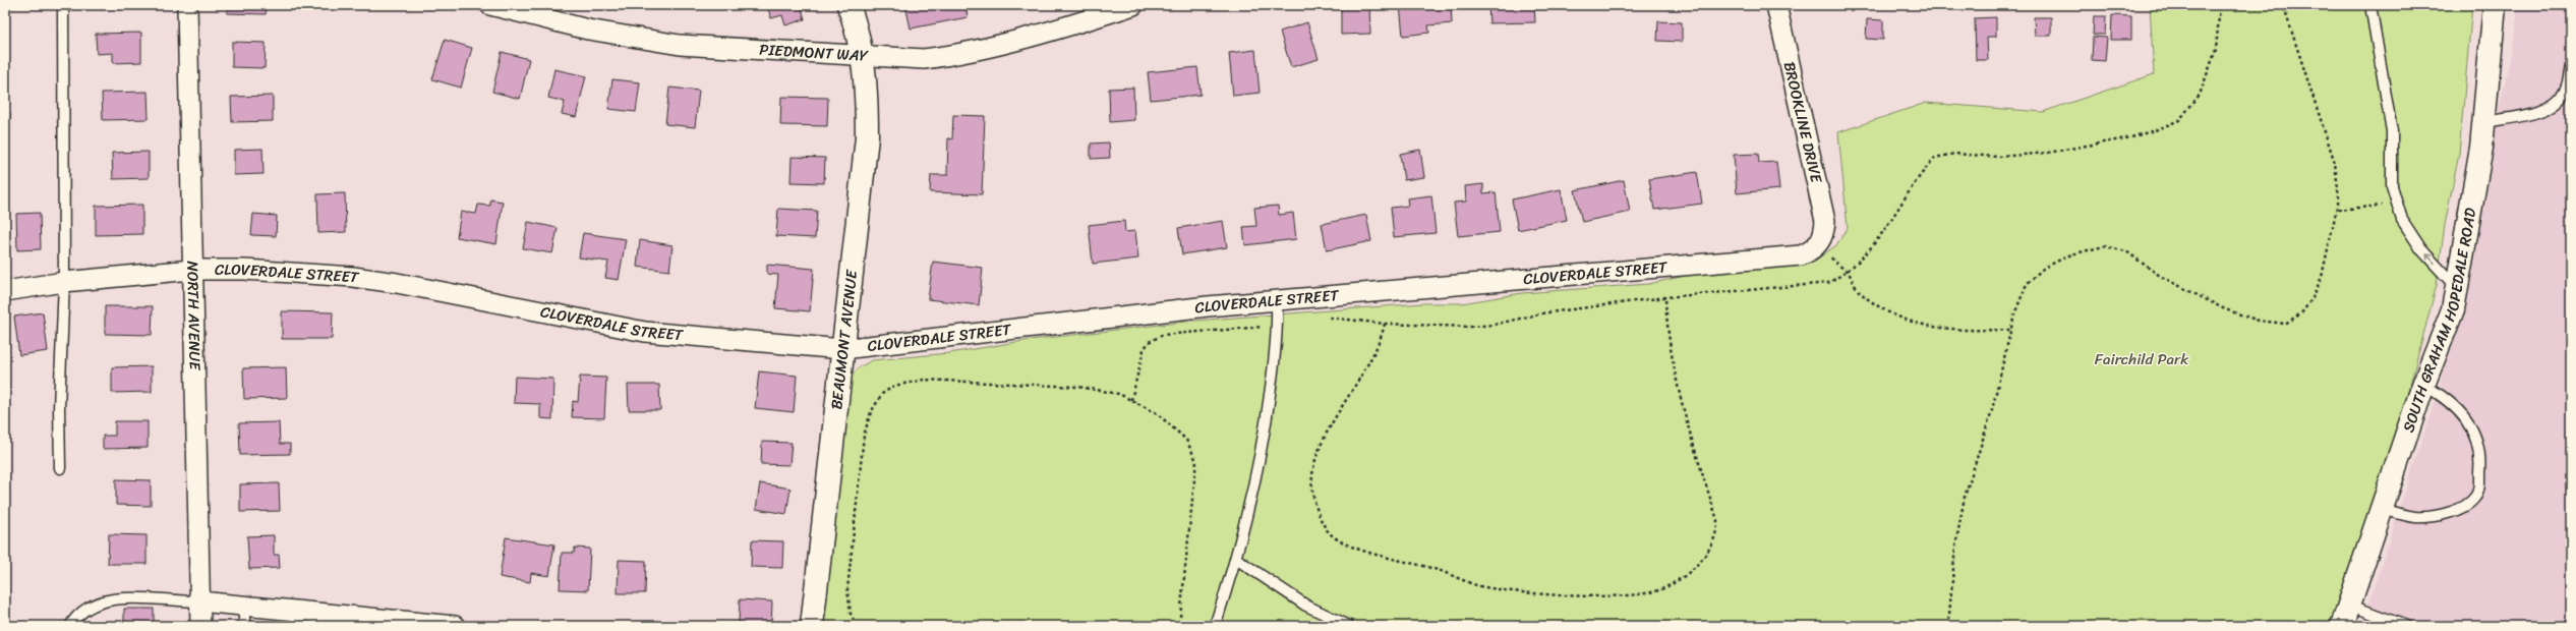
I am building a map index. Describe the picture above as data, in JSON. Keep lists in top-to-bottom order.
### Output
{
  "streets": {
    "street": [
      "PIEDMONT WAY",
      "BROOKLINE DRIVE",
      "CLOVERDALE STREET",
      "NORTH AVENUE",
      "SOUTH GRAHAM HOPEDALE ROAD",
      "BEAUMONT AVENUE"
    ]
  },
  "crossings": [
    ["PIEDMONT WAY", "BEAUMONT AVENUE"],
    ["BROOKLINE DRIVE", "CLOVERDALE STREET"],
    ["CLOVERDALE STREET", "NORTH AVENUE"],
    ["CLOVERDALE STREET", "BEAUMONT AVENUE"]
  ],
  "parks": ["Fairchild Park"]
}
